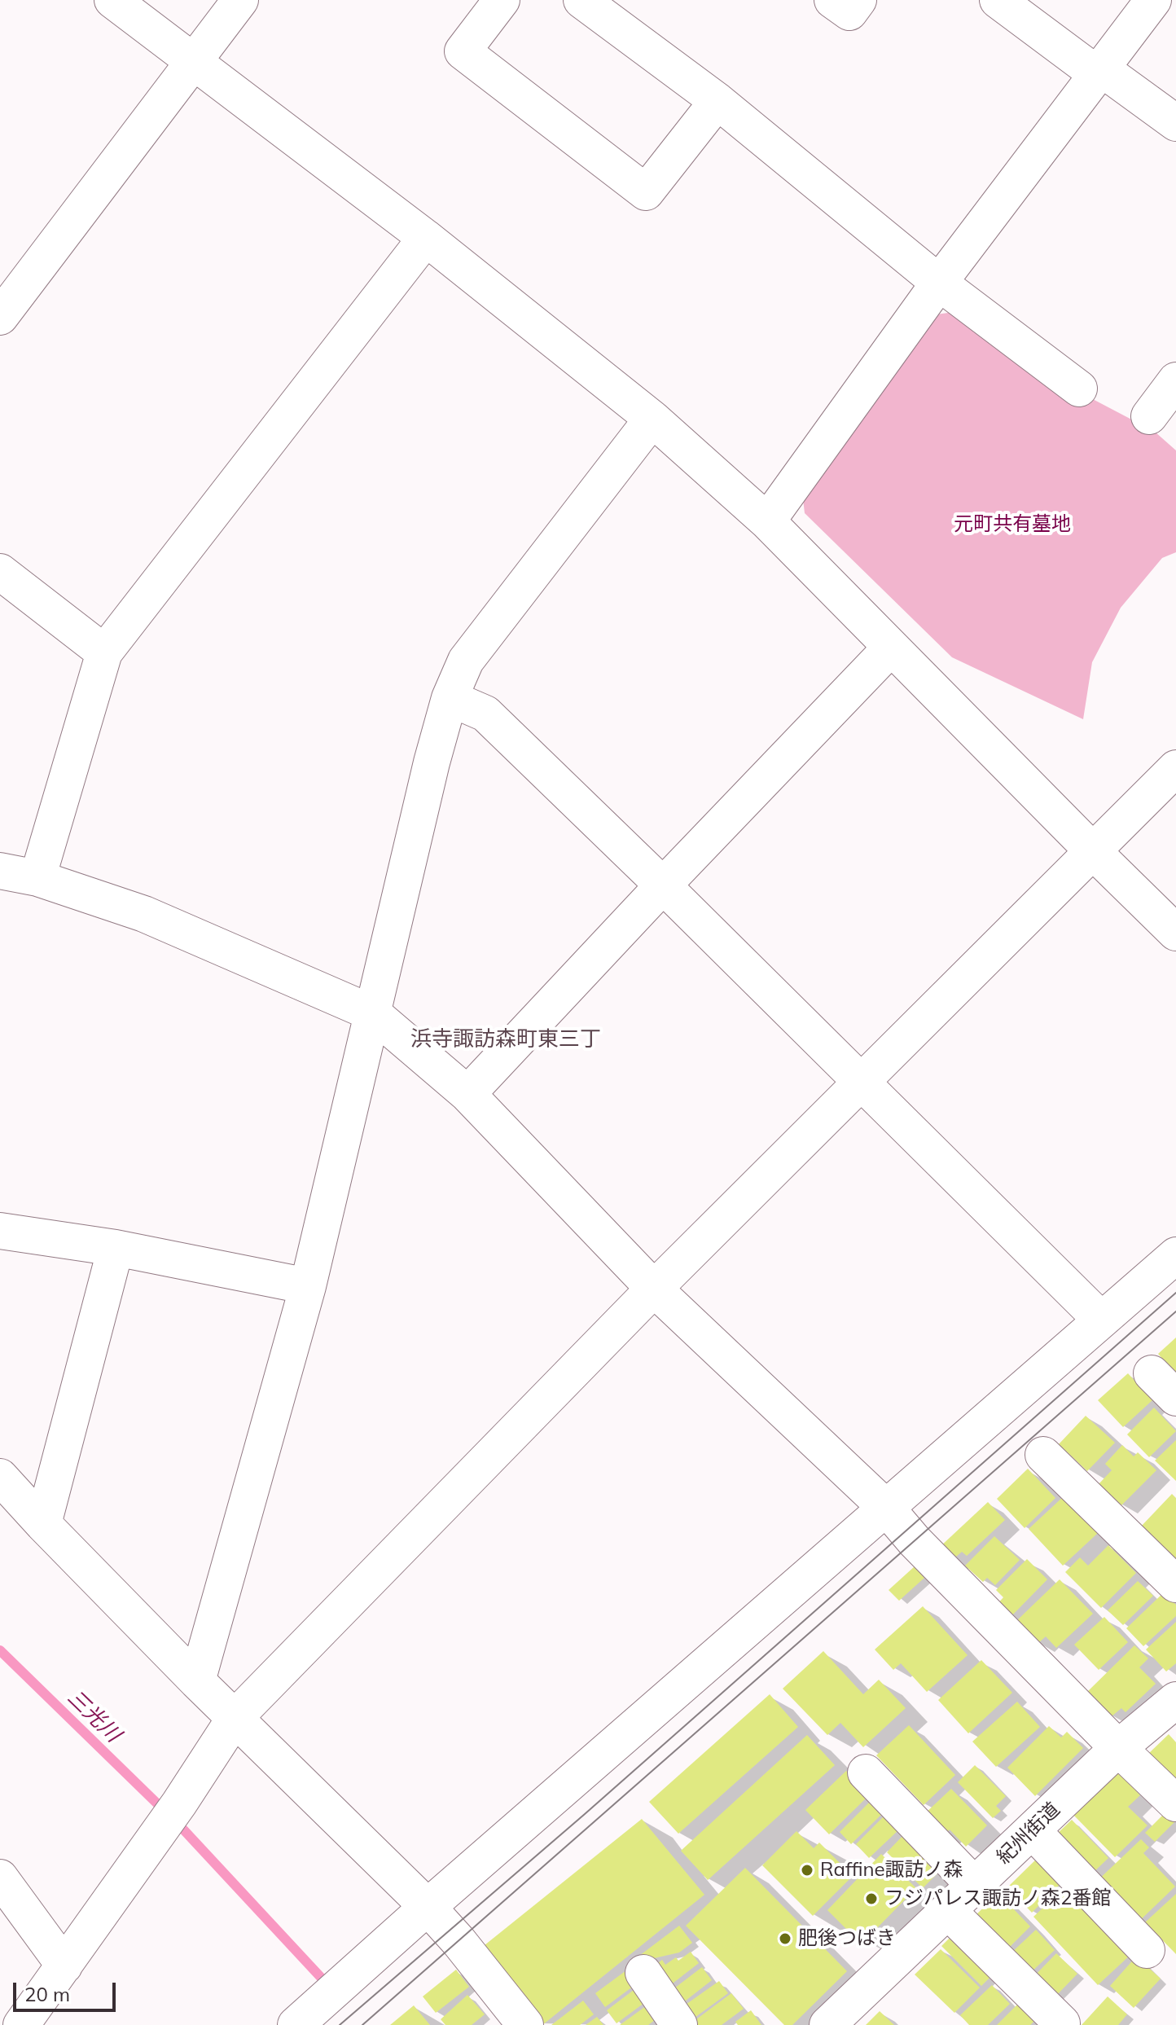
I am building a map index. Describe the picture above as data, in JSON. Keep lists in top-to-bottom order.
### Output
{
  "streets": {
    "street": ["紀州街道"]
  },
  "districts": ["浜寺諏訪森町東三丁"],
  "water": ["三光川"],
  "parks": ["元町共有墓地"],
  "places": ["Raffine諏訪ノ森", "フジパレス諏訪ノ森2番館", "肥後つばき"],
  "scale_bar": "20 m"
}
